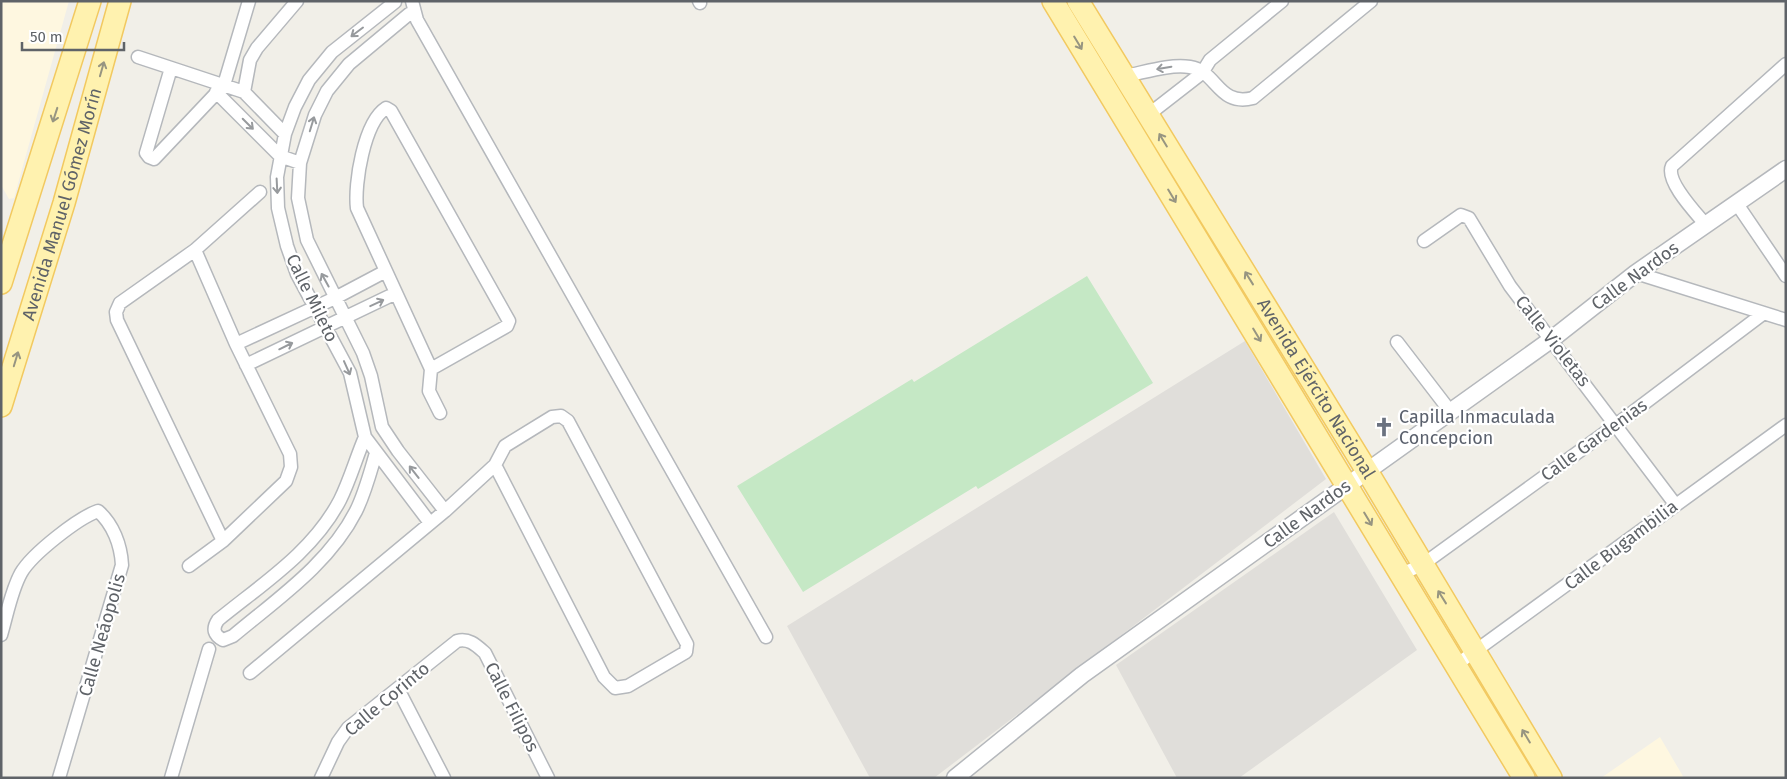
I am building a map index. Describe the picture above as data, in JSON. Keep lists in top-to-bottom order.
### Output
{
  "streets": {
    "main road": ["Avenida Manuel Gómez Morín", "Avenida Ejército Nacional"],
    "street": [
      "Calle Nardos",
      "Calle Mileto",
      "Calle Violetas",
      "Calle Gardenias",
      "Calle Bugambilia",
      "Calle Neáopolis",
      "Calle Corinto",
      "Calle Filipos"
    ]
  },
  "crossings": [
    ["Calle Nardos", "Calle Violetas"],
    ["Calle Nardos", "Avenida Ejército Nacional"],
    ["Calle Violetas", "Calle Gardenias"],
    ["Calle Violetas", "Calle Bugambilia"],
    ["Avenida Ejército Nacional", "Calle Gardenias"],
    ["Avenida Ejército Nacional", "Calle Bugambilia"],
    ["Calle Corinto", "Calle Filipos"]
  ],
  "places": {
    "church": ["Capilla Inmaculada Concepcion"]
  },
  "scale_bar": "50 m"
}
